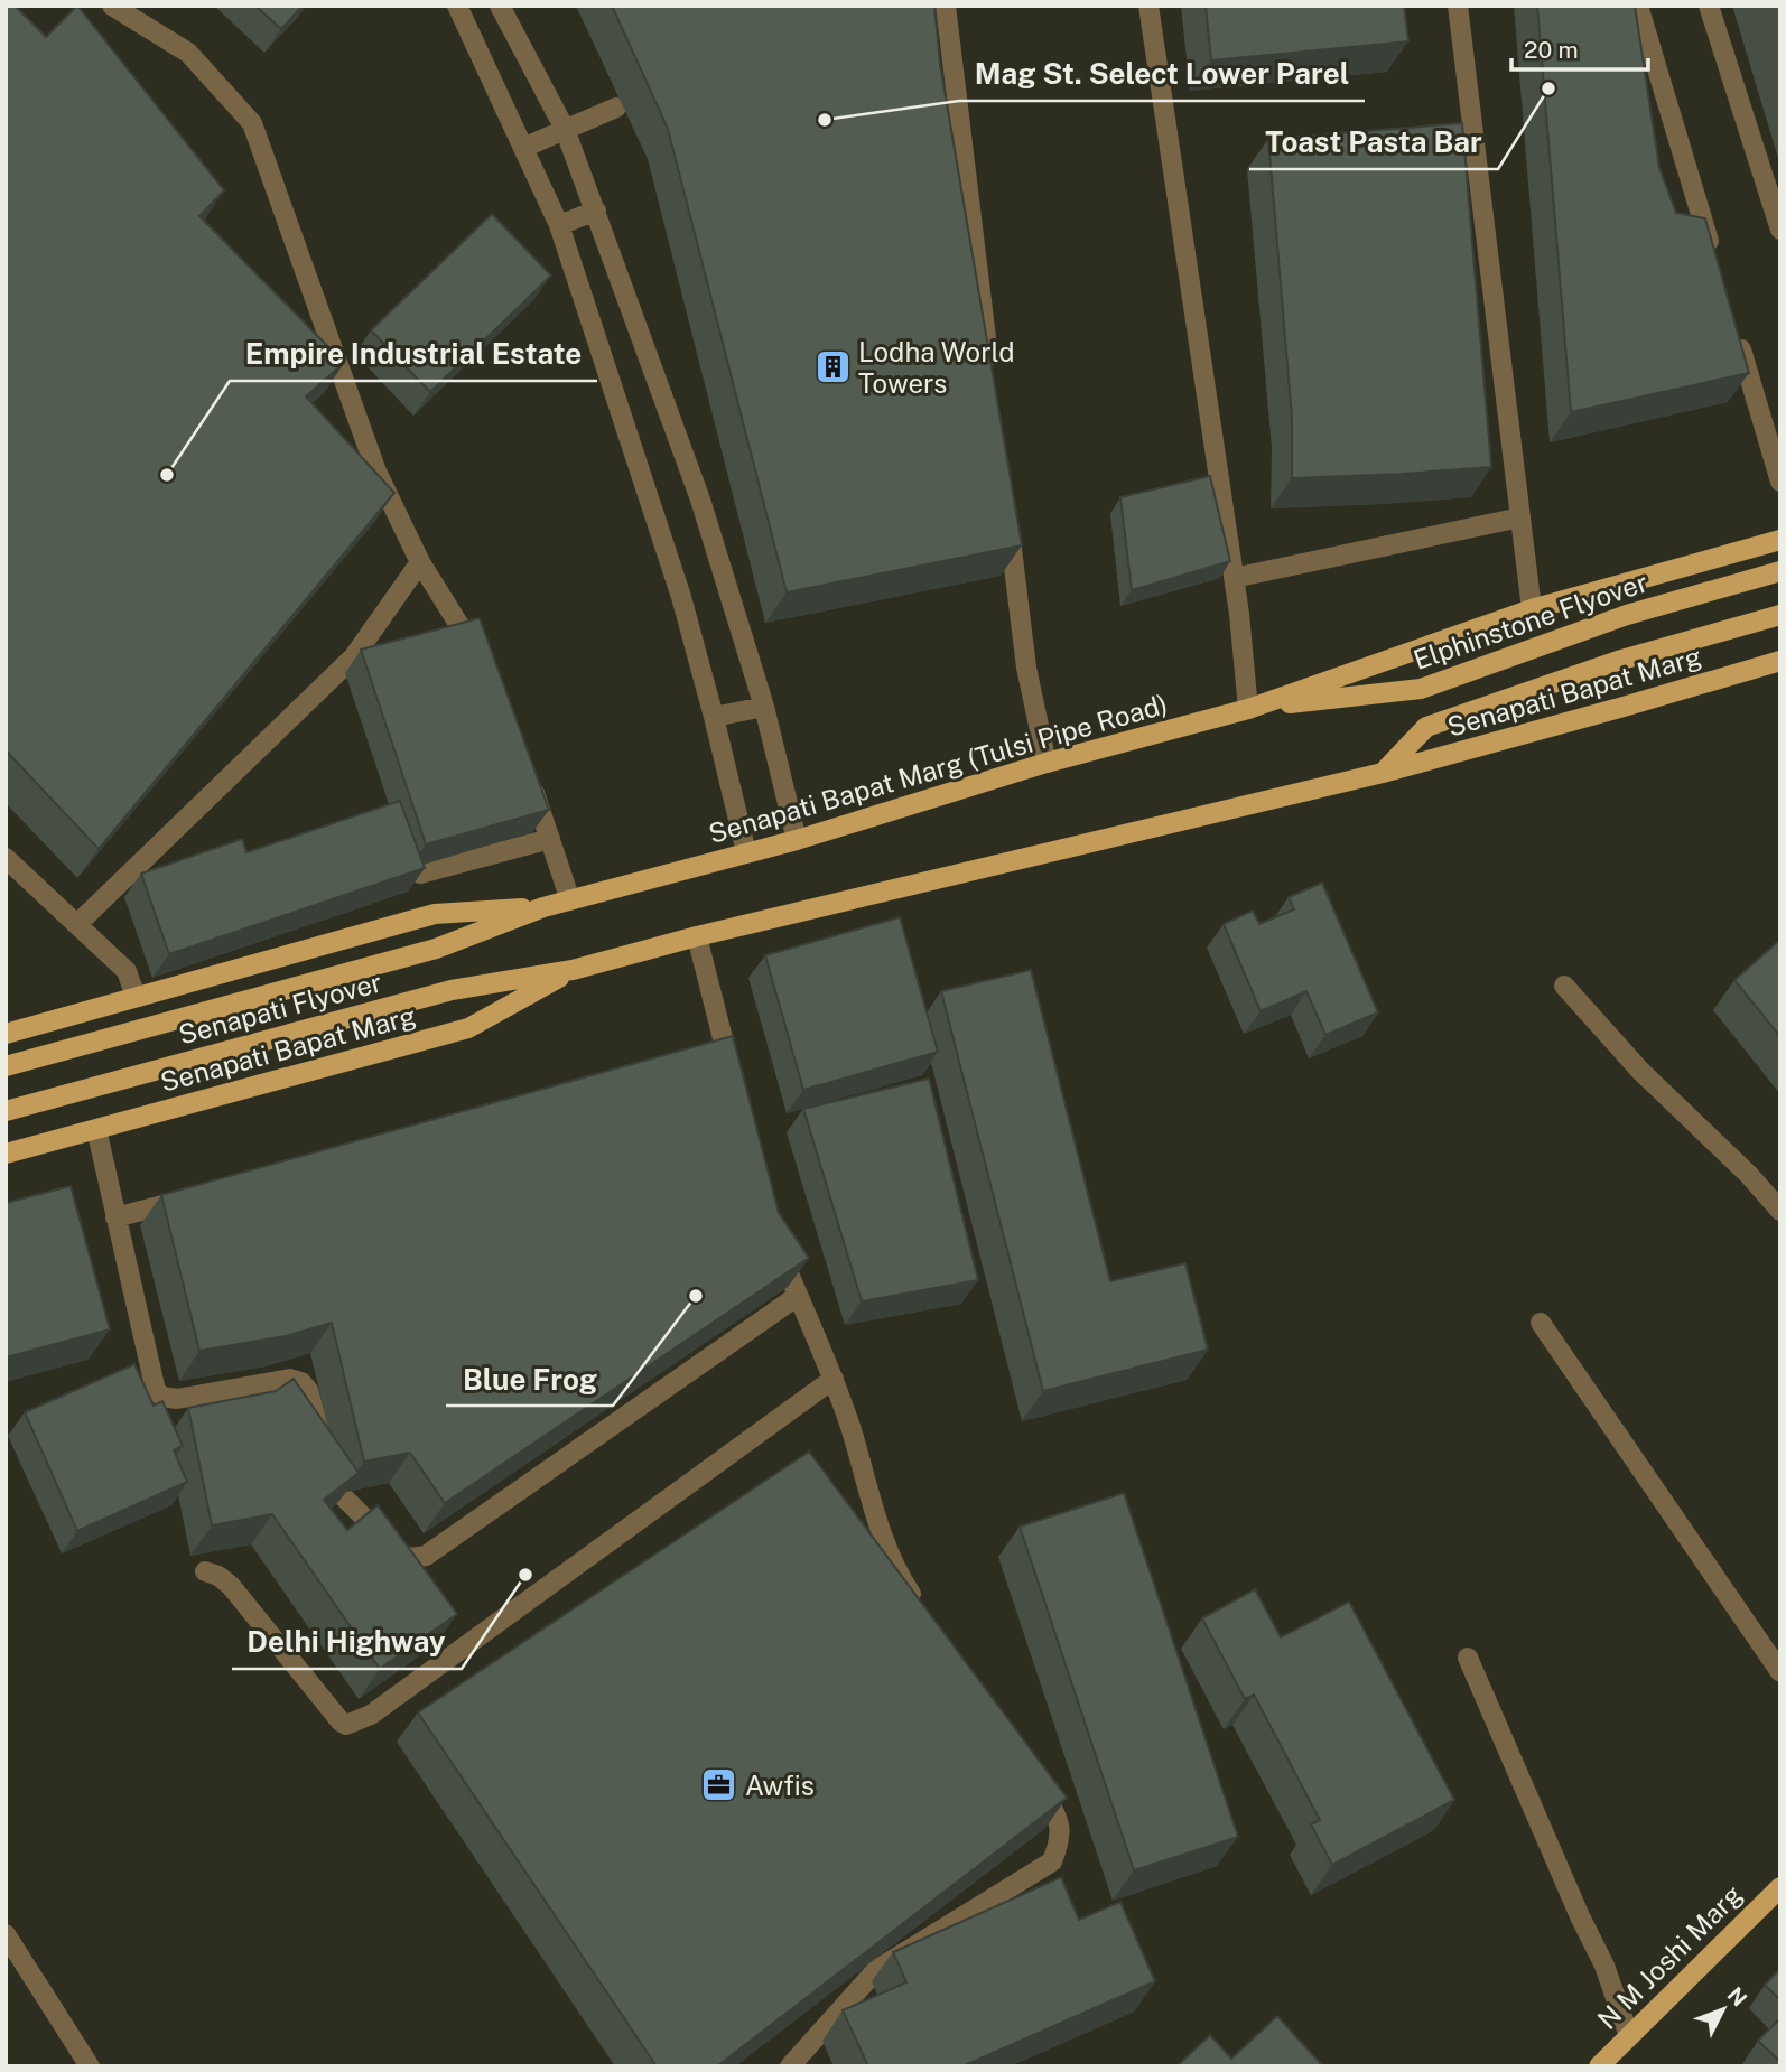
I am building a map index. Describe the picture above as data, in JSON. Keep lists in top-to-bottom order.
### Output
{
  "streets": {
    "main road": [
      "Elphinstone Flyover",
      "Senapati Bapat Marg",
      "Senapati Bapat Marg (Tulsi Pipe Road)",
      "Senapati Flyover",
      "N M Joshi Marg"
    ]
  },
  "crossings": [
    ["Elphinstone Flyover", "Senapati Bapat Marg (Tulsi Pipe Road)"],
    ["Senapati Bapat Marg", "Senapati Flyover"],
    ["Senapati Bapat Marg (Tulsi Pipe Road)", "Senapati Flyover"]
  ],
  "places": {
    "other": [
      "Toast Pasta Bar",
      "Mag St. Select Lower Parel",
      "Empire Industrial Estate",
      "Blue Frog",
      "Delhi Highway"
    ],
    "building": ["Lodha World Towers"],
    "office": ["Awfis"]
  },
  "scale_bar": "20 m",
  "north": "top right"
}
